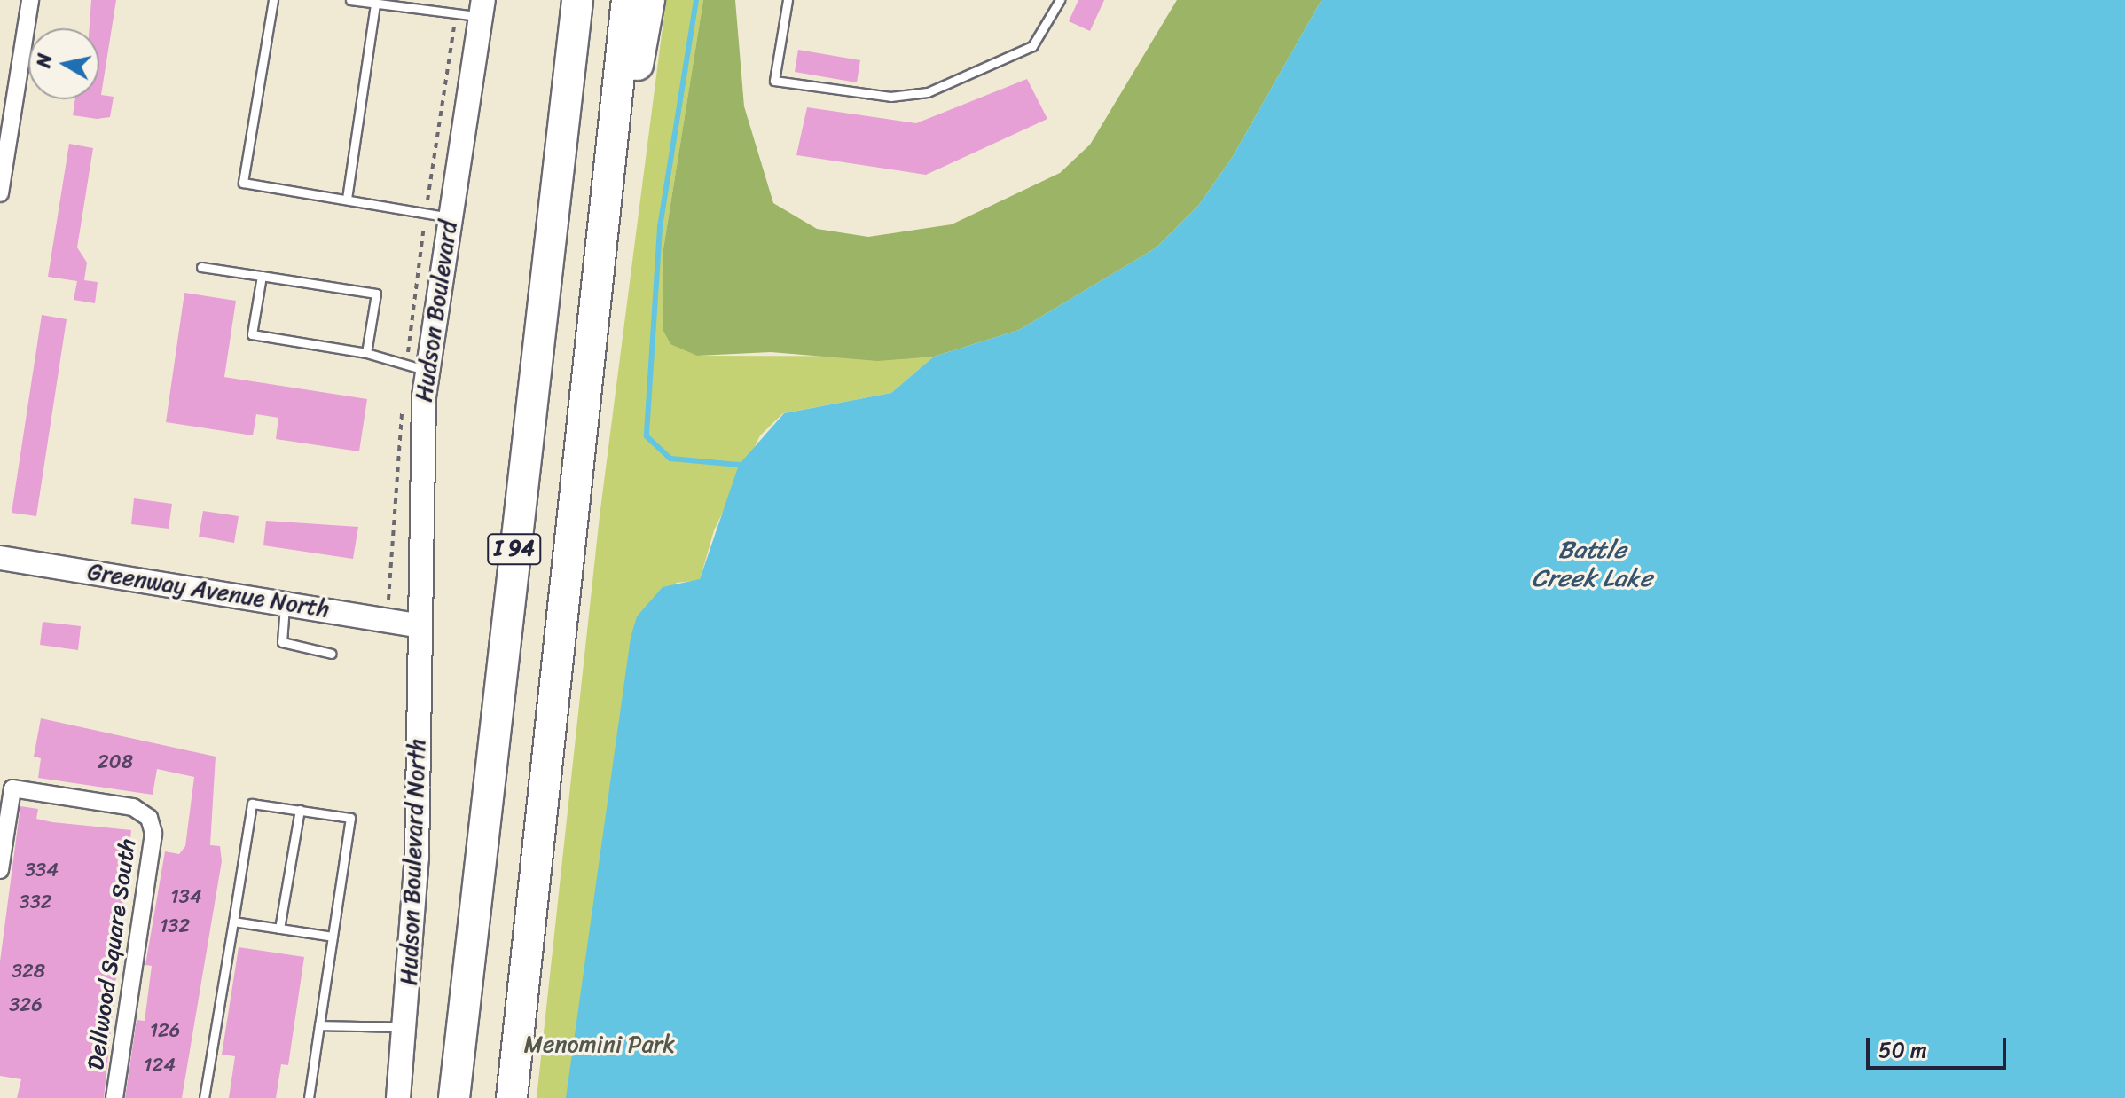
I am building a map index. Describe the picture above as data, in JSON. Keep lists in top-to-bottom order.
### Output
{
  "streets": {
    "highway": ["I 94"],
    "street": [
      "Hudson Boulevard",
      "Greenway Avenue North",
      "Hudson Boulevard North",
      "Dellwood Square South"
    ]
  },
  "crossings": [
    ["Hudson Boulevard", "Greenway Avenue North"],
    ["Hudson Boulevard", "Hudson Boulevard North"],
    ["Greenway Avenue North", "Hudson Boulevard North"]
  ],
  "water": ["Battle Creek Lake"],
  "parks": ["Menomini Park"],
  "house_numbers": [
    "208",
    "334",
    "134",
    "332",
    "132",
    "328",
    "326",
    "126",
    "124"
  ],
  "scale_bar": "50 m",
  "north": "left"
}
